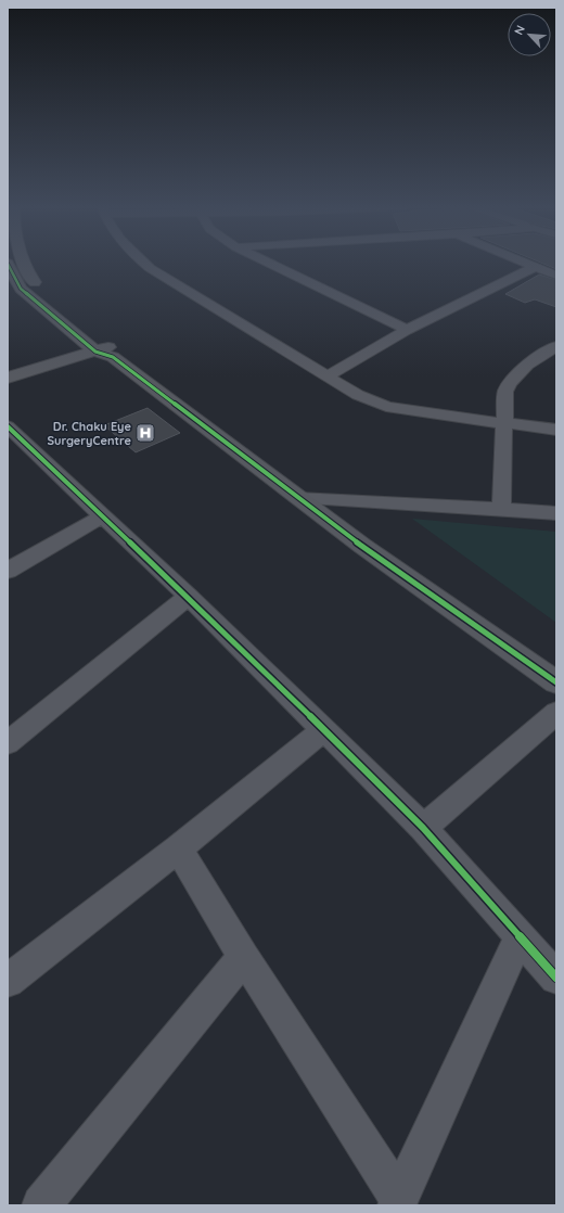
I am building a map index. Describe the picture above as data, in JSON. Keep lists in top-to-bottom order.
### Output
{
  "places": {
    "hospital": ["Dr. Chaku Eye SurgeryCentre"]
  },
  "north": "top left"
}
